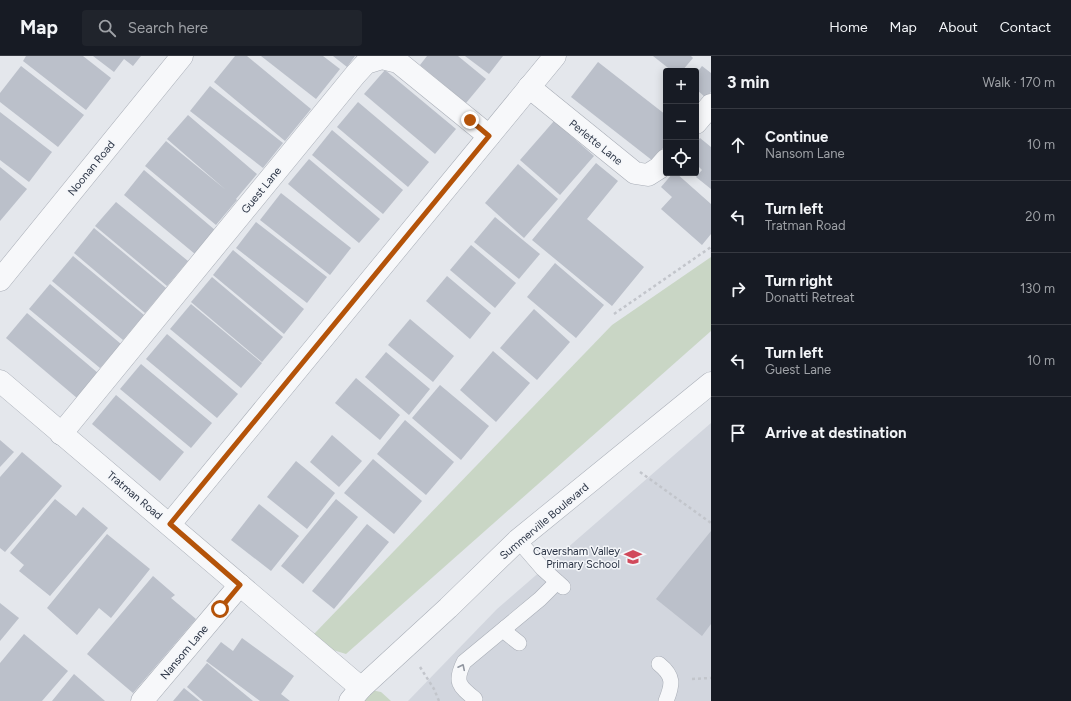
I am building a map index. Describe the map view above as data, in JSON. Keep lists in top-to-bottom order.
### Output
{
  "streets": {
    "street": [
      "Perlette Lane",
      "Noonan Road",
      "Guest Lane",
      "Tratman Road",
      "Summerville Boulevard",
      "Nansom Lane"
    ]
  },
  "crossings": [
    ["Guest Lane", "Tratman Road"],
    ["Tratman Road", "Summerville Boulevard"],
    ["Tratman Road", "Nansom Lane"]
  ],
  "places": {
    "school or university": ["Caversham Valley Primary School"]
  },
  "page": {
    "header": "Map",
    "search": "Search here",
    "nav": [
      "Home",
      "Map",
      "About",
      "Contact"
    ],
    "heading": ["3 min", "Walk · 170 m"],
    "map_buttons": ["+", "−"],
    "list": [
      ["Continue", "Nansom Lane", "10 m"],
      ["Turn left", "Tratman Road", "20 m"],
      ["Turn right", "Donatti Retreat", "130 m"],
      ["Turn left", "Guest Lane", "10 m"],
      "Arrive at destination"
    ]
  }
}
